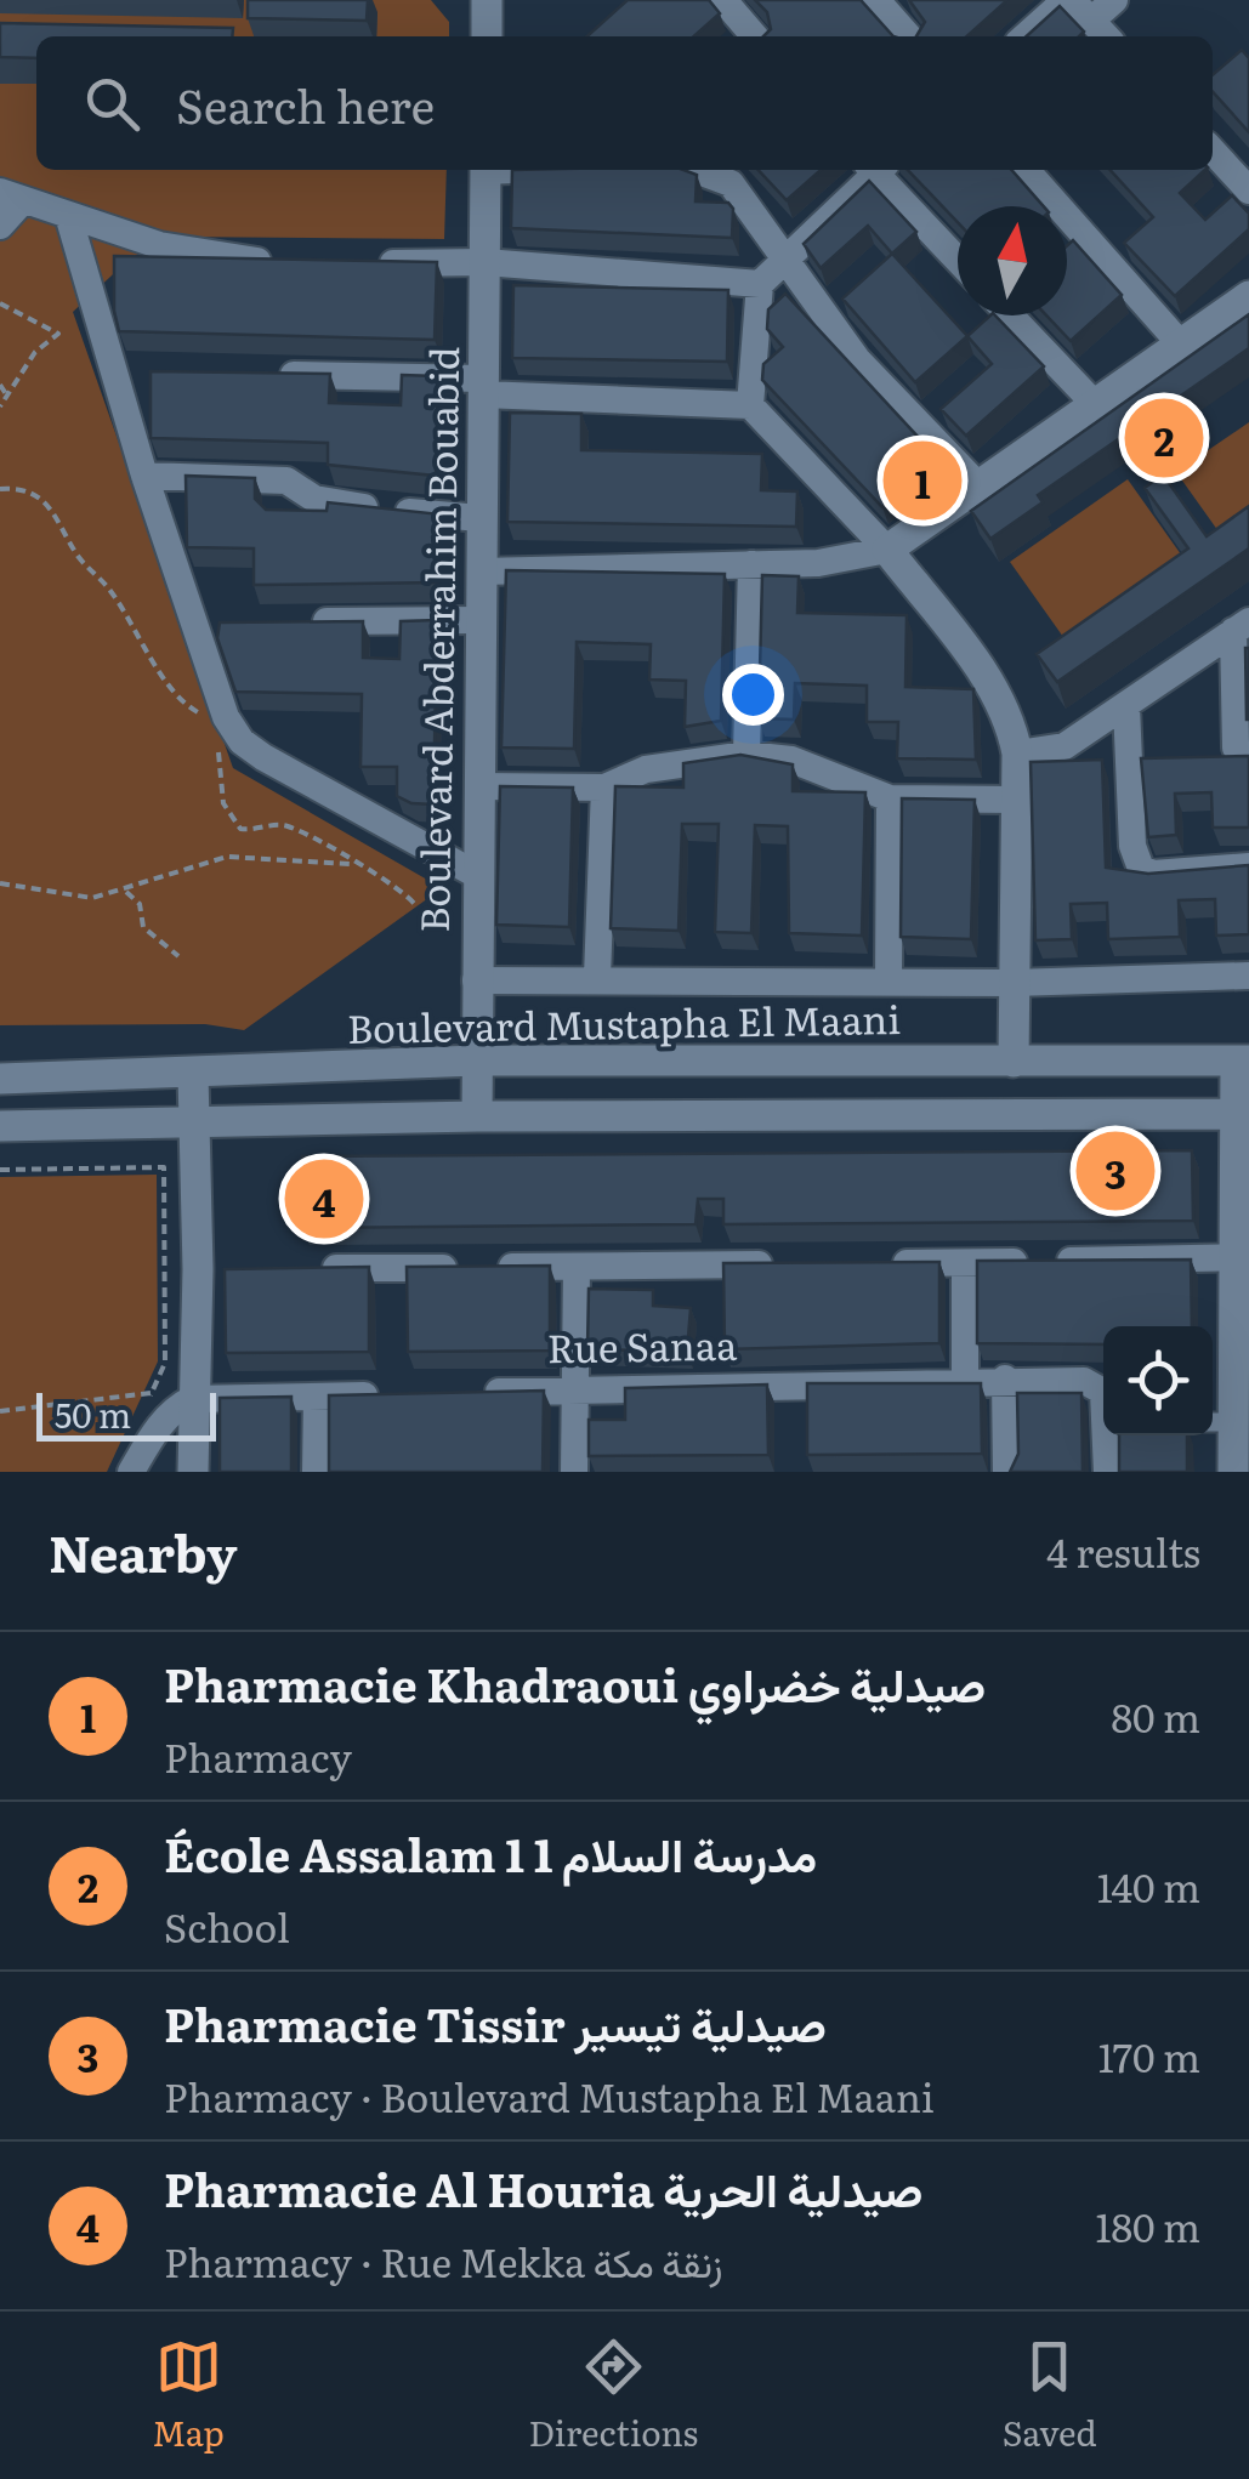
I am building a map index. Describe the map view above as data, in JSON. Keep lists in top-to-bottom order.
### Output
{
  "streets": {
    "street": ["Boulevard Abderrahim Bouabid", "Boulevard Mustapha El Maani", "Rue Sanaa"]
  },
  "crossings": [
    ["Boulevard Abderrahim Bouabid", "Boulevard Mustapha El Maani"]
  ],
  "scale_bar": "50 m",
  "north": "top",
  "page": {
    "search": "Search here",
    "pins": [
      "2",
      "1",
      "3",
      "4"
    ],
    "scale": "50 m",
    "heading": ["Nearby", "4 results"],
    "list": [
      {
        "mark": "1",
        "name": "Pharmacie Khadraoui صيدلية خضراوي",
        "note": "Pharmacy",
        "value": "80 m"
      },
      {
        "mark": "2",
        "name": "École Assalam 1 مدرسة السلام 1",
        "note": "School",
        "value": "140 m"
      },
      {
        "mark": "3",
        "name": "Pharmacie Tissir صيدلية تيسير",
        "note": "Pharmacy · Boulevard Mustapha El Maani",
        "value": "170 m"
      },
      {
        "mark": "4",
        "name": "Pharmacie Al Houria صيدلية الحرية",
        "note": "Pharmacy · Rue Mekka زنقة مكة",
        "value": "180 m"
      }
    ],
    "nav": ["Map", "Directions", "Saved"]
  }
}
